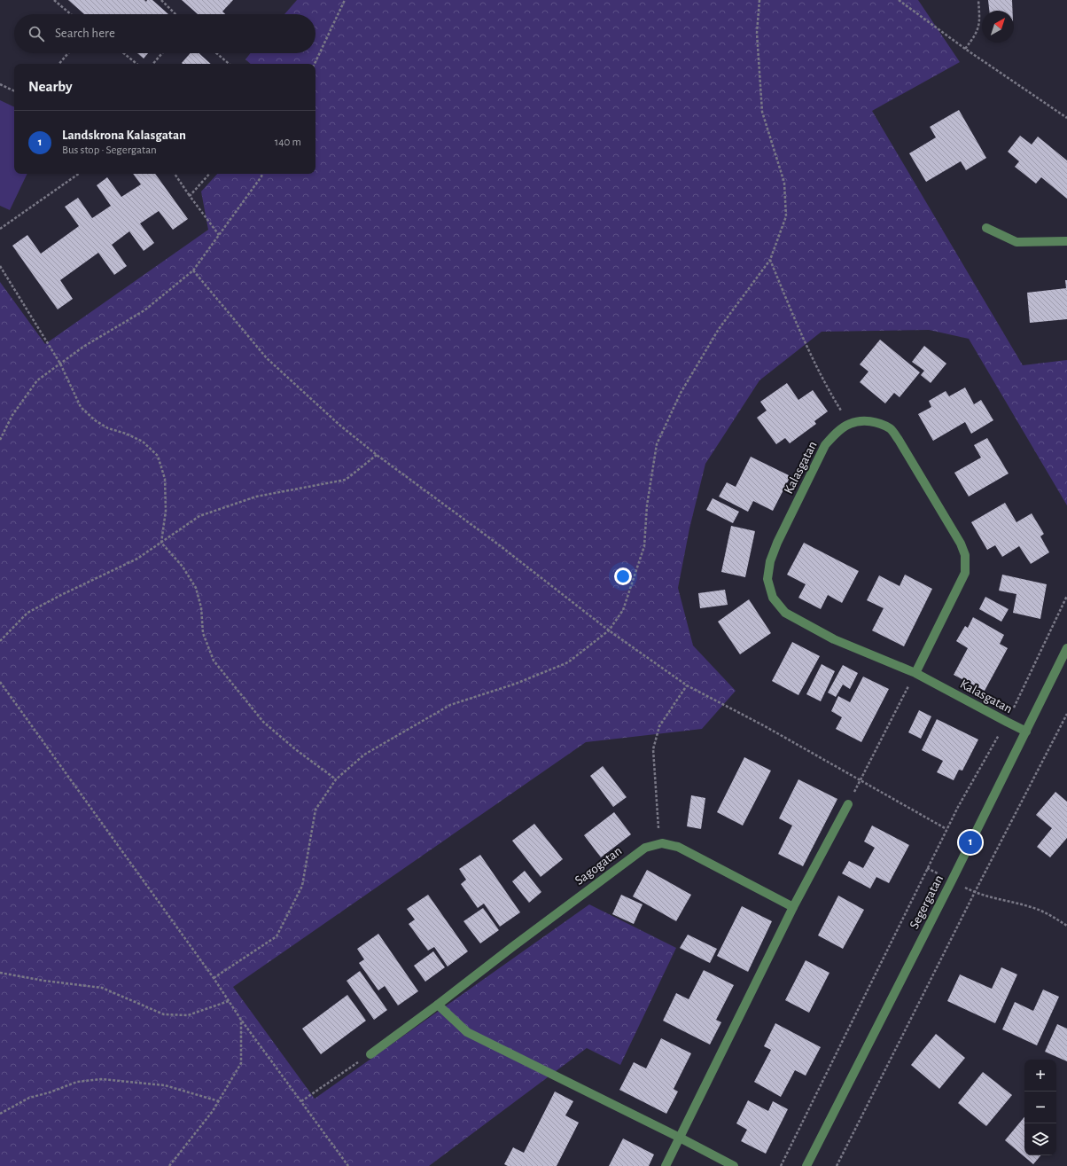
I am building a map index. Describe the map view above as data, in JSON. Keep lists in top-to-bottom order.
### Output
{
  "streets": {
    "street": ["Kalasgatan", "Sagogatan", "Segergatan"]
  },
  "crossings": [
    ["Kalasgatan", "Segergatan"]
  ],
  "north": "top right",
  "page": {
    "search": "Search here",
    "heading": "Nearby",
    "list": [
      {
        "mark": "1",
        "name": "Landskrona Kalasgatan",
        "note": "Bus stop · Segergatan",
        "value": "140 m"
      }
    ],
    "pins": "1",
    "map_buttons": ["+", "−"]
  }
}
